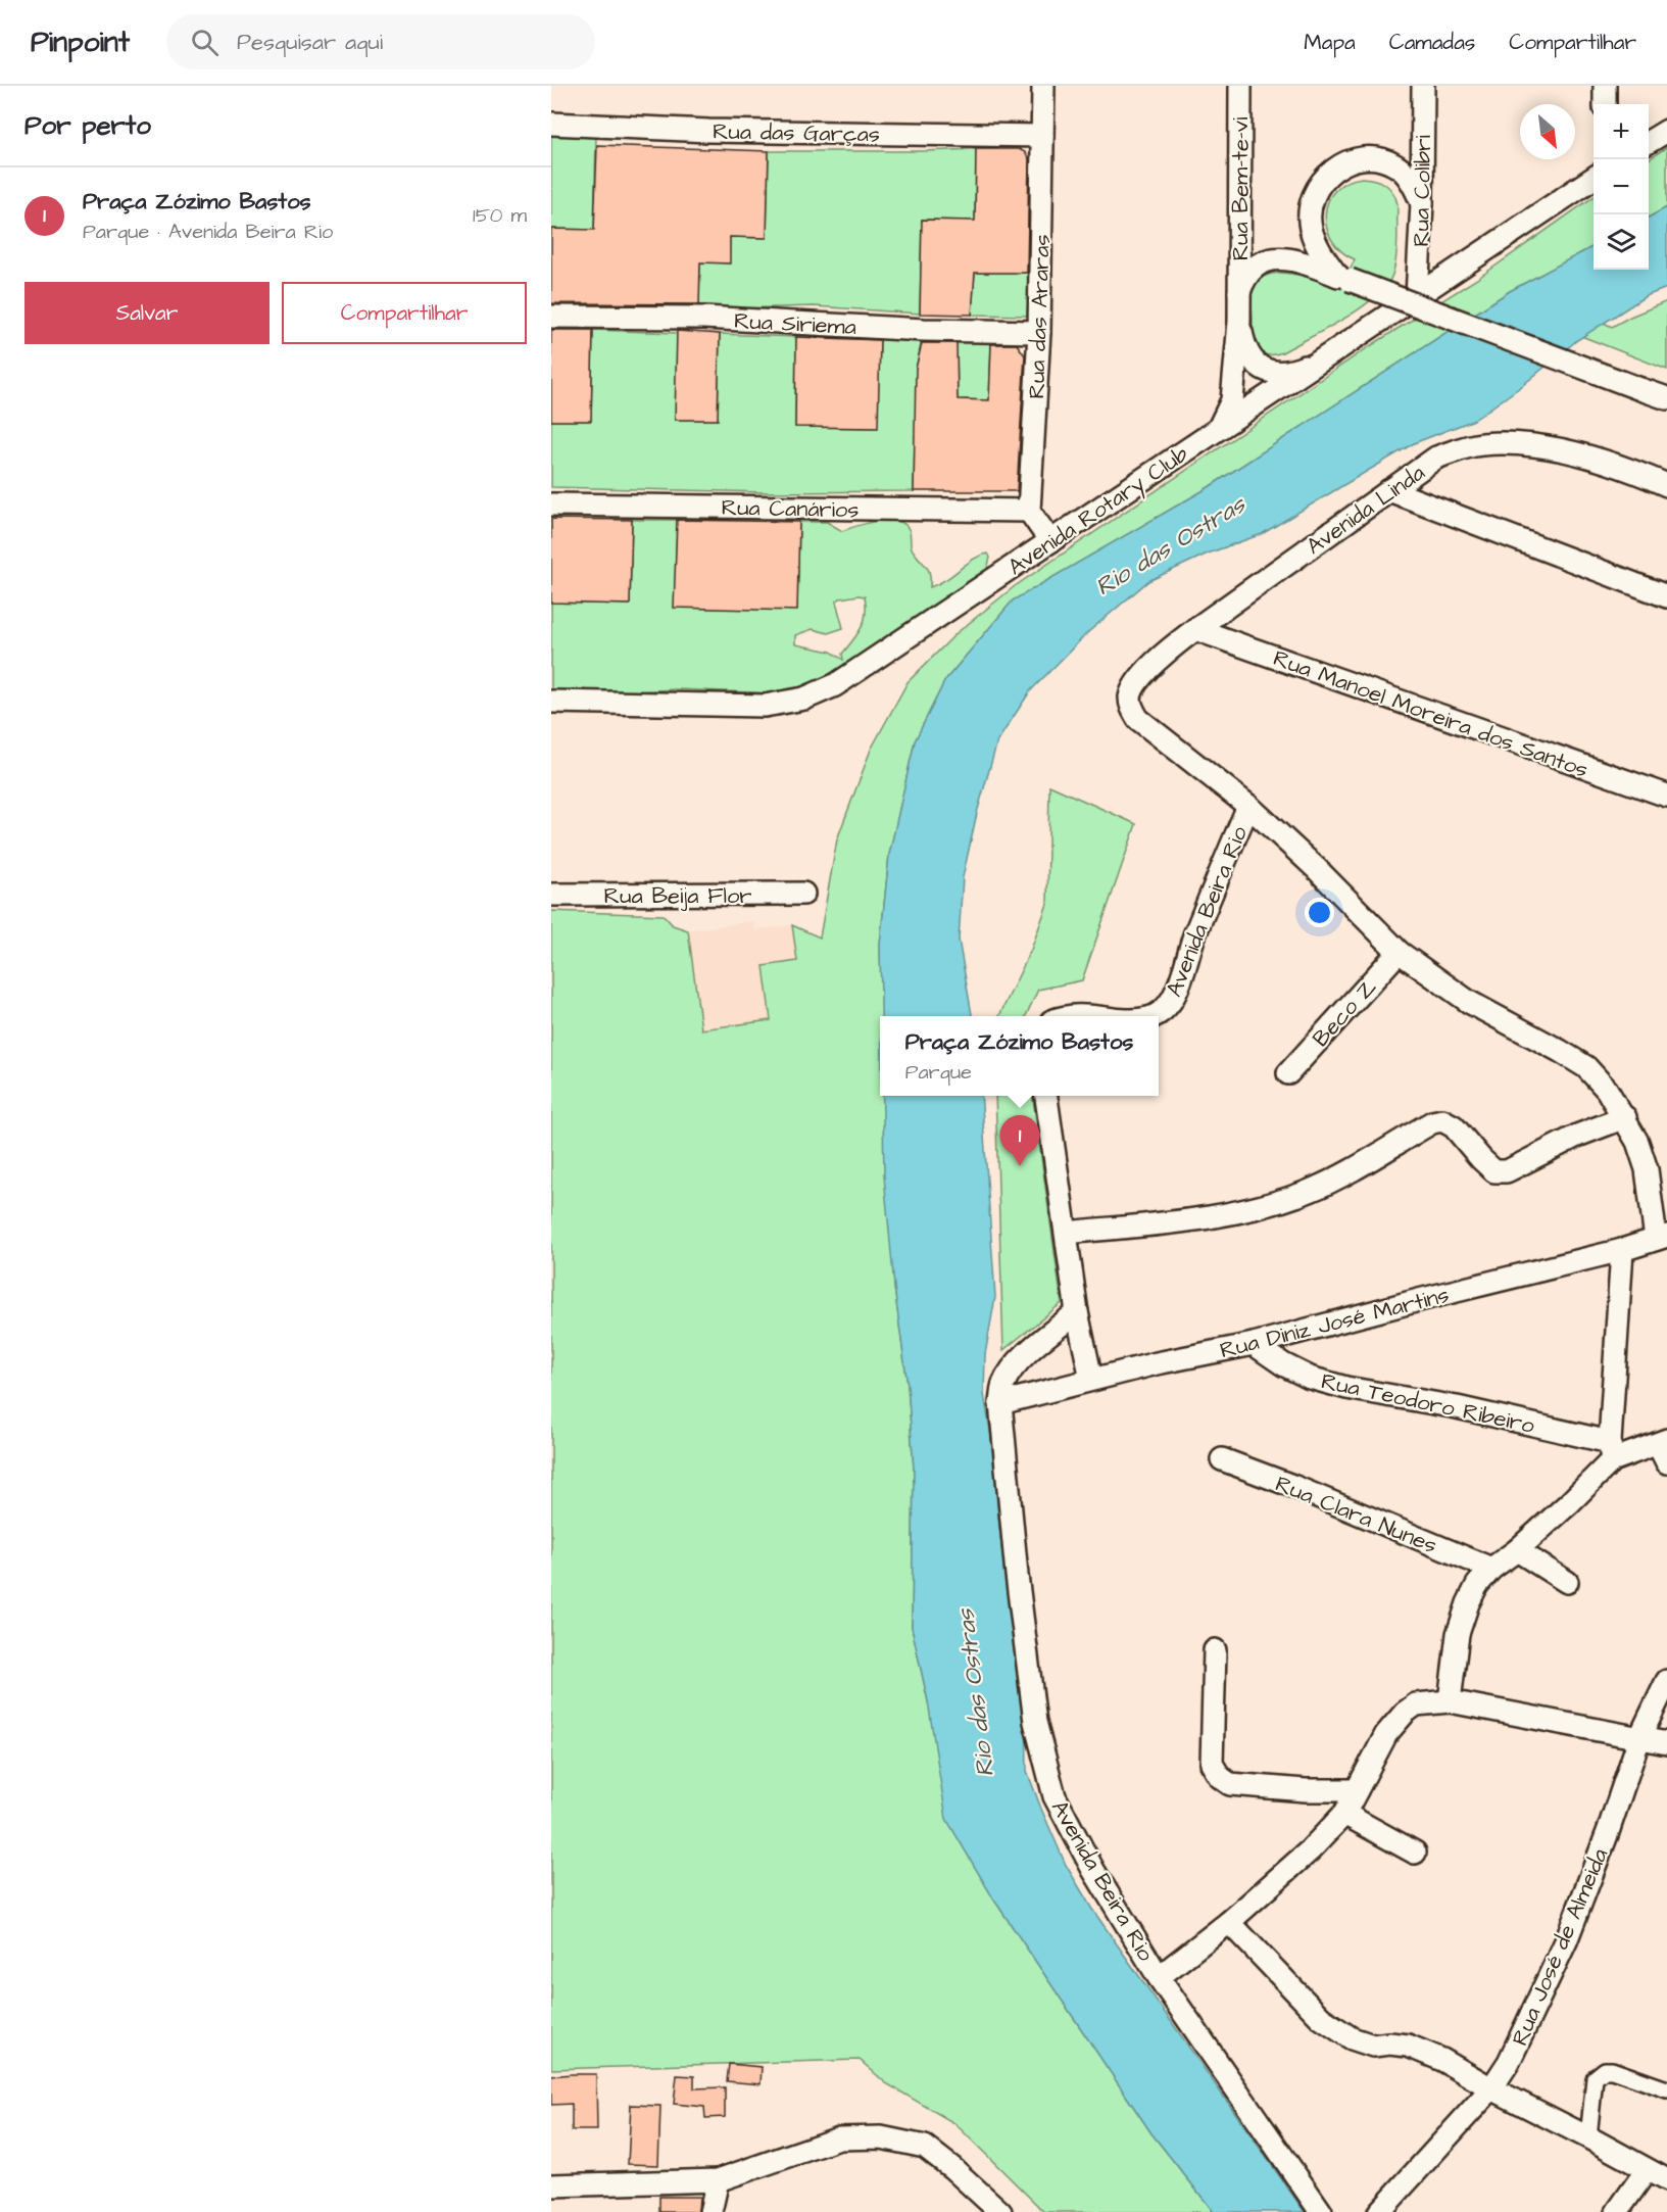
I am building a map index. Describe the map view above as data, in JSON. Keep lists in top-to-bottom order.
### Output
{
  "streets": {
    "street": [
      "Rua das Garças",
      "Rua Bem-te-vi",
      "Rua Colibri",
      "Rua das Araras",
      "Rua Siriema",
      "Rua Canários",
      "Avenida Linda",
      "Avenida Rotary Club",
      "Rua Manoel Moreira dos Santos",
      "Rua Beija Flor",
      "Avenida Beira Rio",
      "Beco Z",
      "Rua Diniz José Martins",
      "Rua Teodoro Ribeiro",
      "Rua Clara Nunes",
      "Rua José de Almeida"
    ]
  },
  "crossings": [
    ["Rua das Garças", "Rua das Araras"],
    ["Rua Colibri", "Avenida Rotary Club"],
    ["Rua das Araras", "Rua Siriema"],
    ["Rua das Araras", "Rua Canários"],
    ["Avenida Linda", "Rua Manoel Moreira dos Santos"],
    ["Avenida Linda", "Avenida Beira Rio"],
    ["Avenida Beira Rio", "Rua Diniz José Martins"],
    ["Rua Diniz José Martins", "Rua Teodoro Ribeiro"]
  ],
  "water": ["Rio das Ostras"],
  "north": "bottom right",
  "page": {
    "header": "Pinpoint",
    "search": "Pesquisar aqui",
    "nav": ["Mapa", "Camadas", "Compartilhar"],
    "heading": "Por perto",
    "map_buttons": ["+", "−"],
    "list": [
      {
        "mark": "1",
        "name": "Praça Zózimo Bastos",
        "note": "Parque · Avenida Beira Rio",
        "value": "150 m"
      }
    ],
    "buttons": ["Salvar", "Compartilhar"],
    "popup": ["Praça Zózimo Bastos", "Parque"],
    "pins": "1"
  }
}
